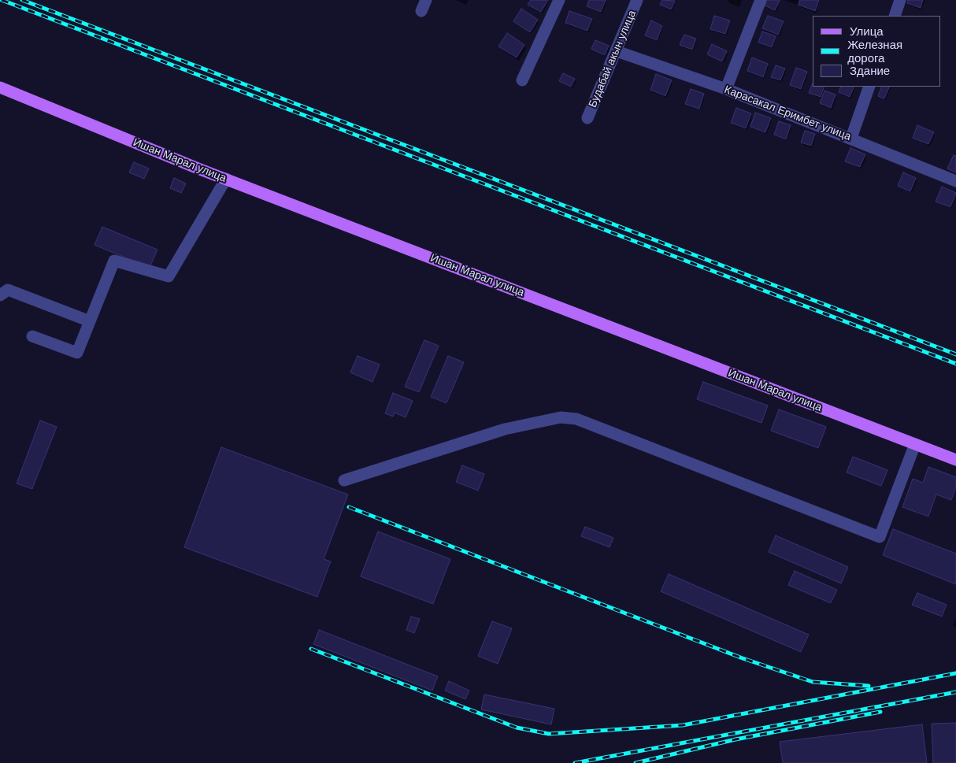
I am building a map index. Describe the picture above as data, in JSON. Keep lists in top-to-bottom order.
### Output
{
  "streets": {
    "main road": ["Ишан Марал улица"],
    "street": ["Будабай акын улица", "Карасакал Еримбет улица"]
  },
  "crossings": [
    ["Будабай акын улица", "Карасакал Еримбет улица"]
  ],
  "legend": ["Улица", "Железная дорога", "Здание"]
}
